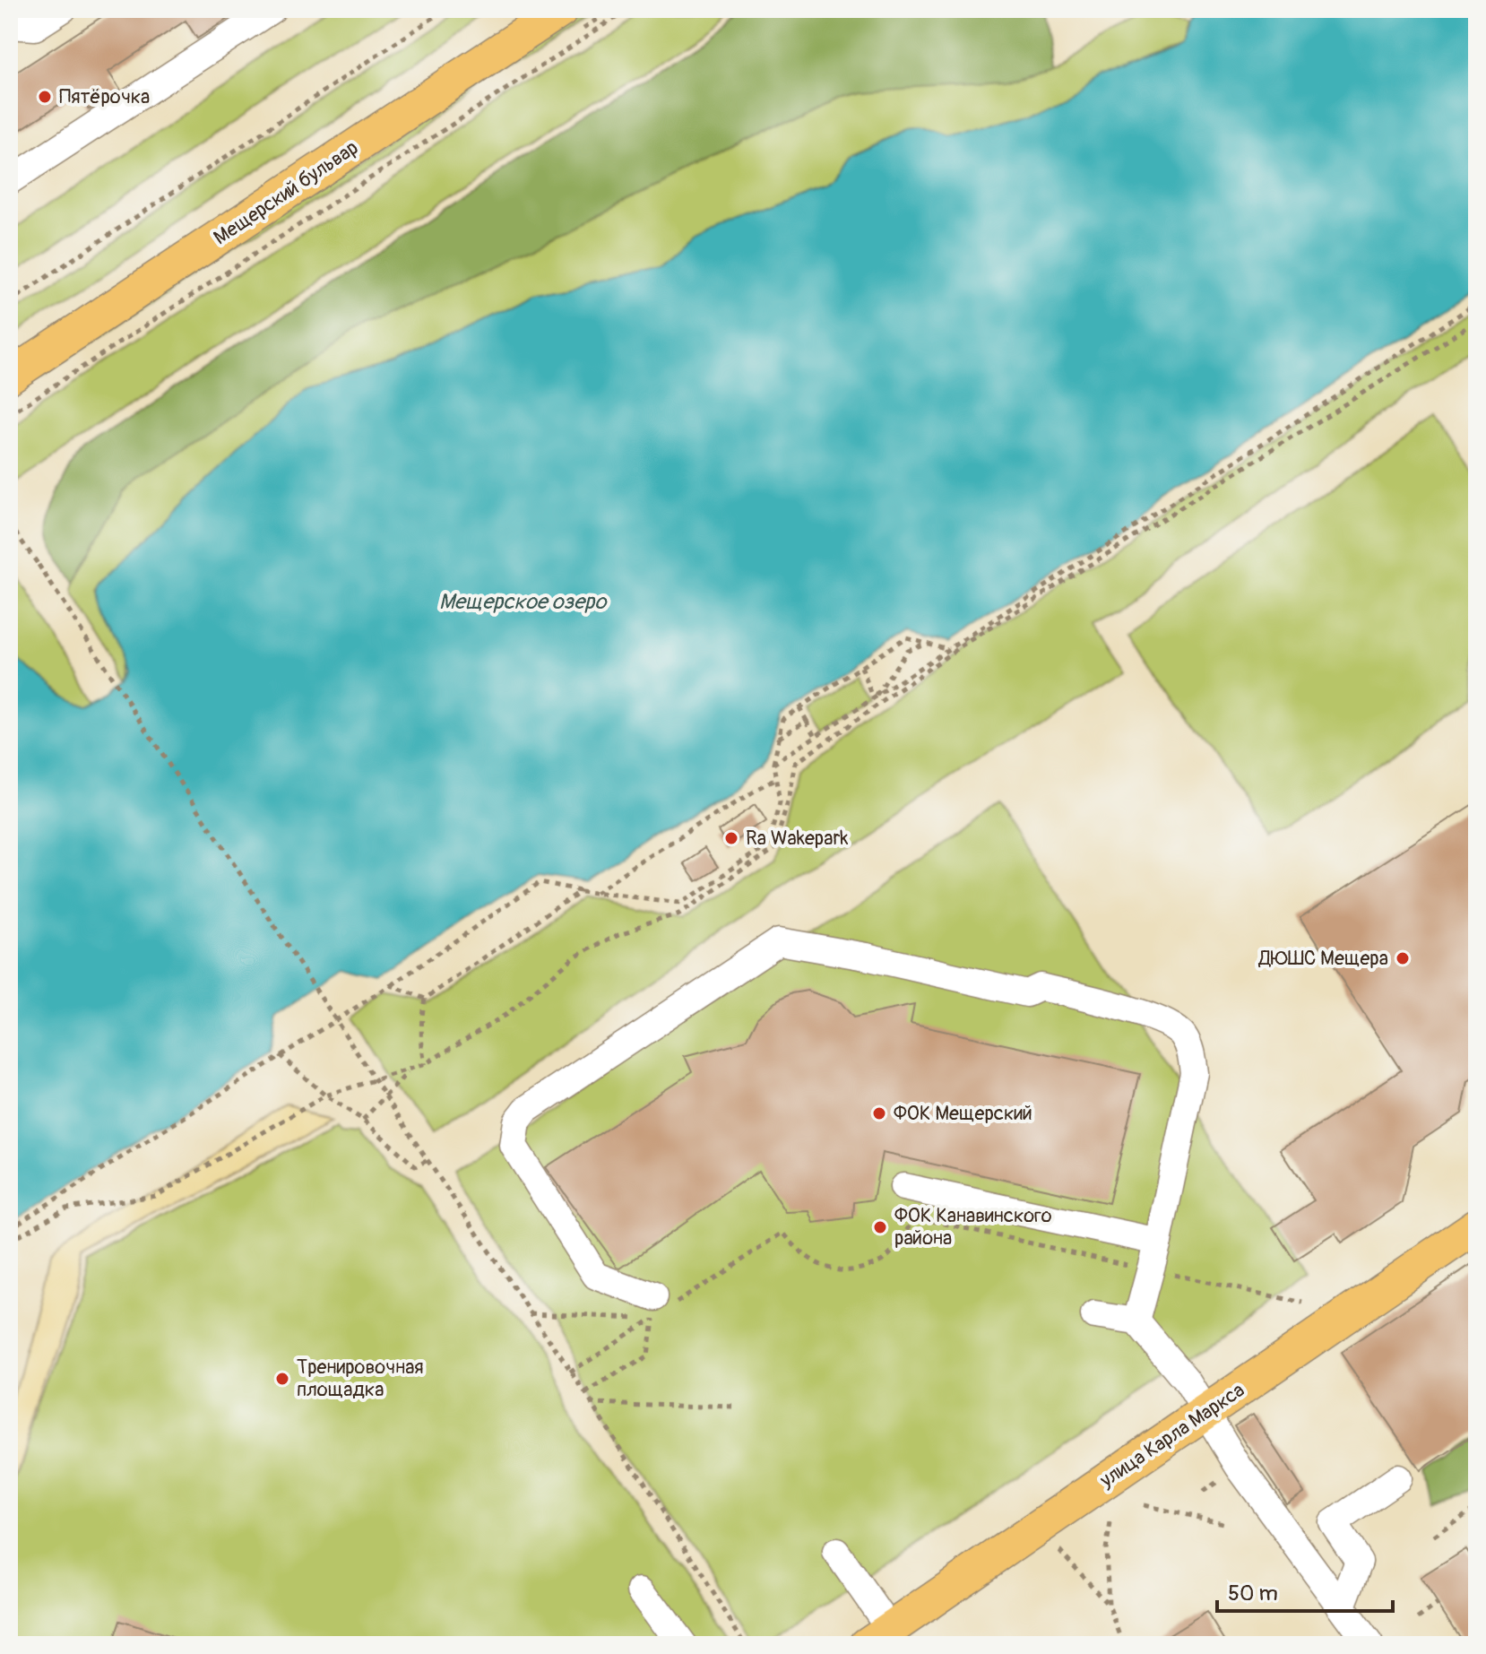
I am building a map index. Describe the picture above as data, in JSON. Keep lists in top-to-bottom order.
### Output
{
  "streets": {
    "main road": ["Мещерский бульвар", "улица Карла Маркса"]
  },
  "water": ["Мещерское озеро"],
  "places": [
    "Пятёрочка",
    "Ra Wakepark",
    "ДЮШС Мещера",
    "ФОК Мещерский",
    "ФОК Канавинского района",
    "Тренировочная площадка"
  ],
  "scale_bar": "50 m"
}
